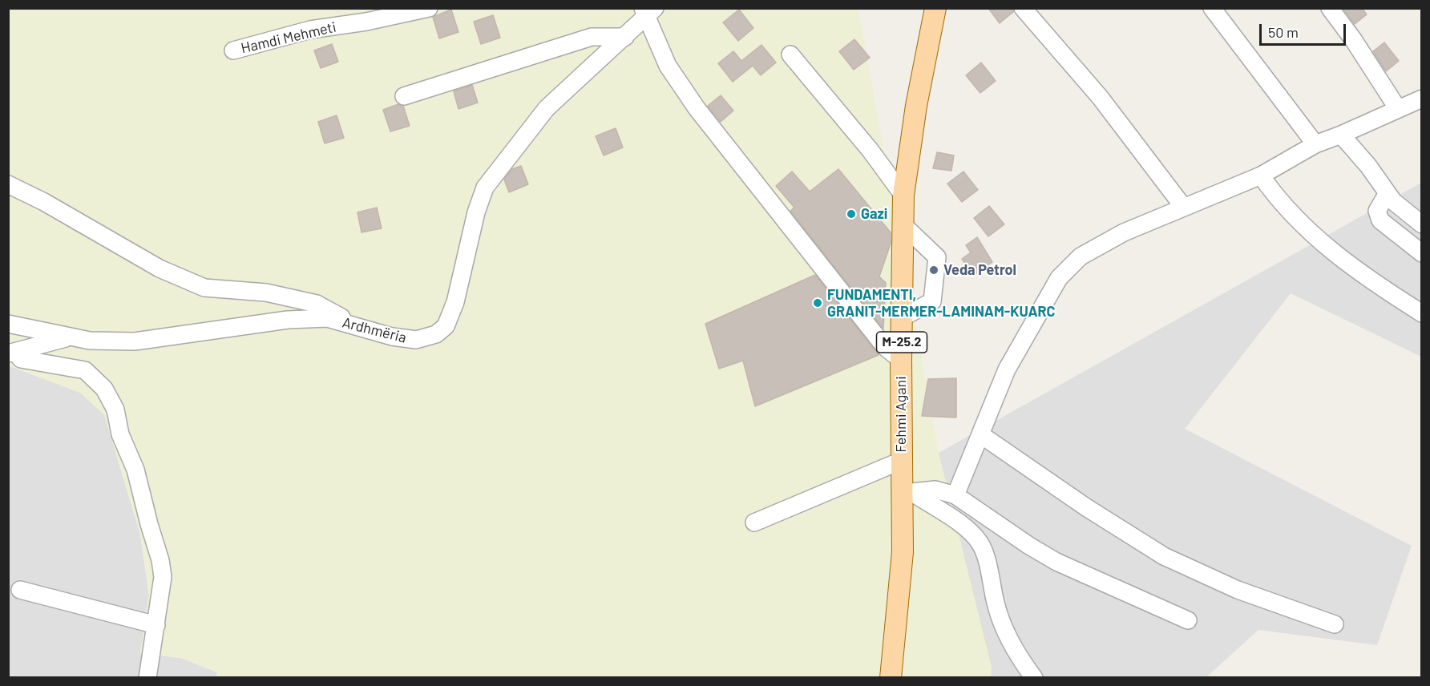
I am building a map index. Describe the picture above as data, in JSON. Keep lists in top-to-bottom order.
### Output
{
  "streets": {
    "main road": ["M-25.2", "Fehmi Agani"],
    "street": ["Hamdi Mehmeti", "Ardhmëria"]
  },
  "places": ["Gazi", "Veda Petrol", "FUNDAMENTI, GRANIT-MERMER-LAMINAM-KUARC"],
  "scale_bar": "50 m"
}
